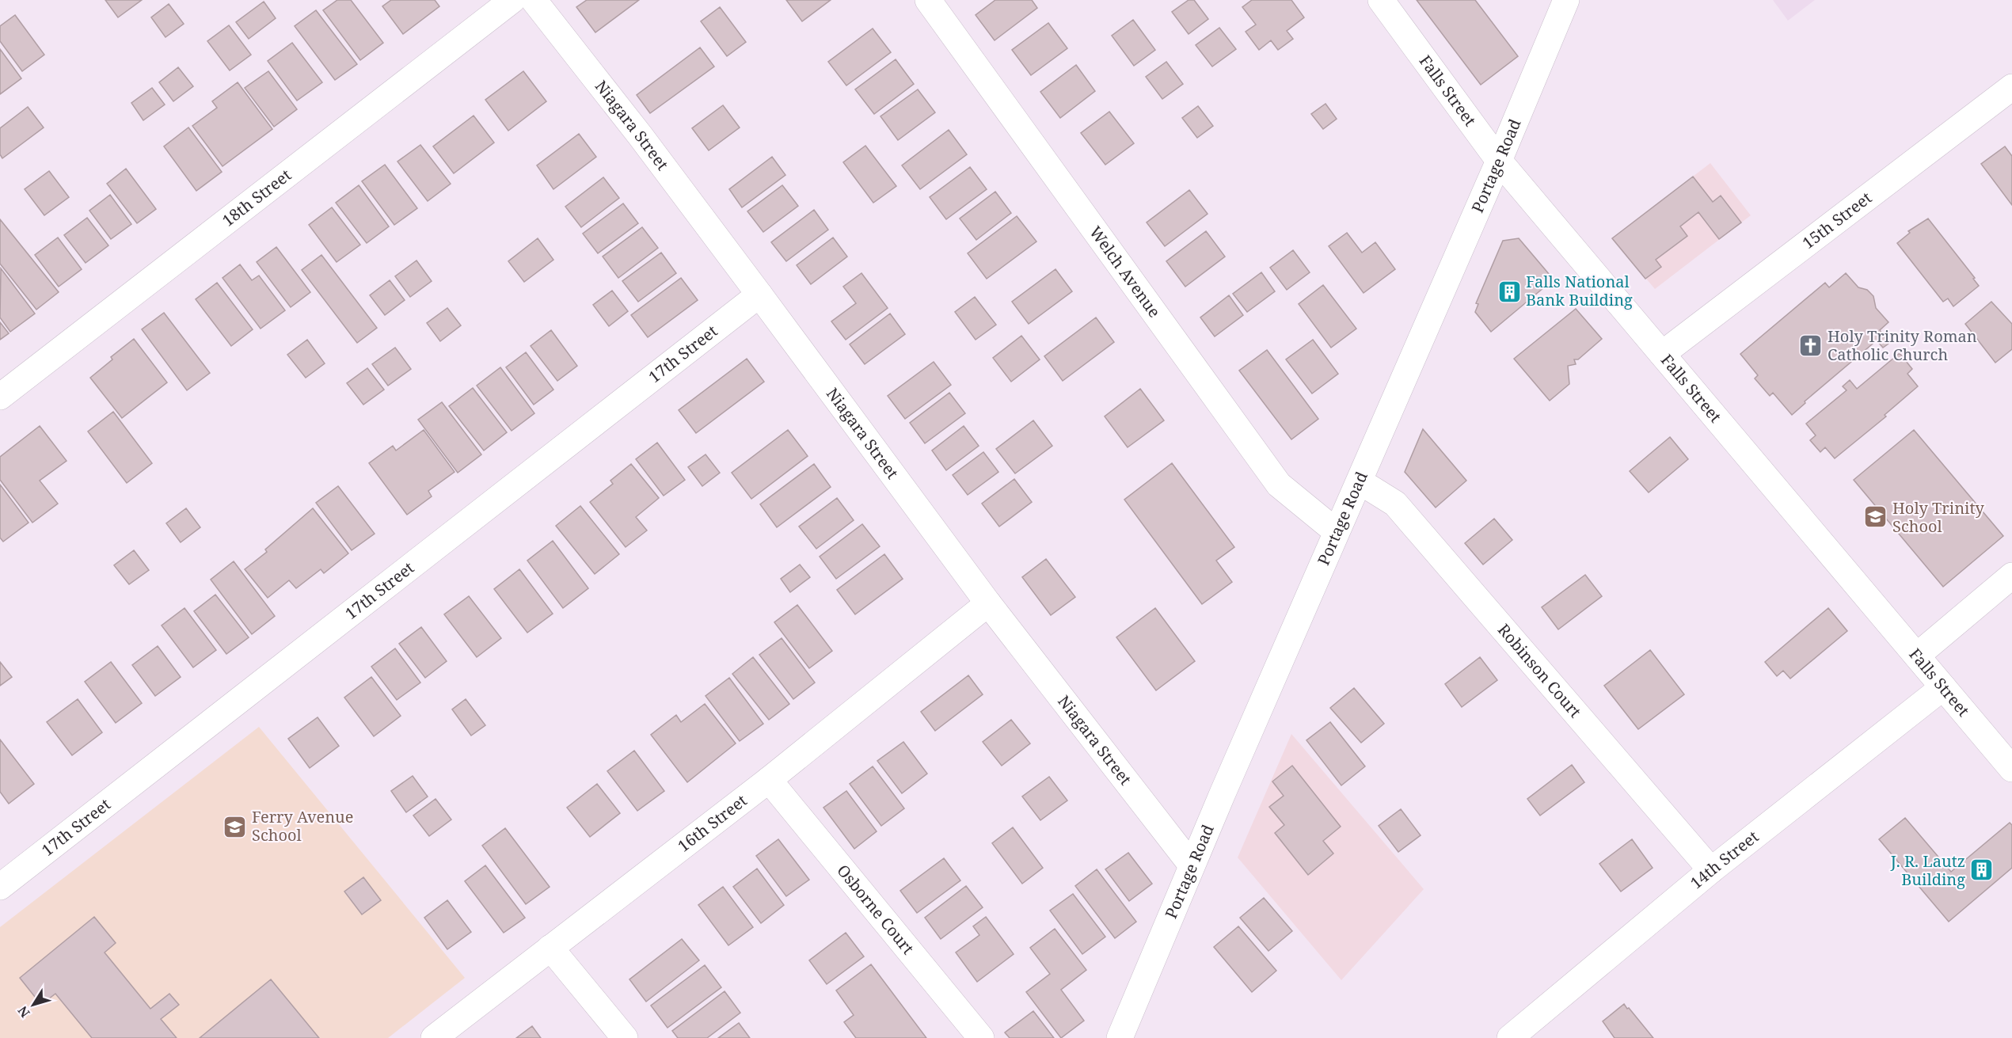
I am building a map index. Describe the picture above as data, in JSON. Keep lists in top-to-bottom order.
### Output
{
  "streets": {
    "street": [
      "Falls Street",
      "Niagara Street",
      "Portage Road",
      "18th Street",
      "15th Street",
      "Welch Avenue",
      "17th Street",
      "Robinson Court",
      "16th Street",
      "14th Street",
      "Osborne Court"
    ]
  },
  "crossings": [
    ["Falls Street", "Portage Road"],
    ["Falls Street", "15th Street"],
    ["Falls Street", "14th Street"],
    ["Niagara Street", "Portage Road"],
    ["Niagara Street", "17th Street"],
    ["Niagara Street", "16th Street"],
    ["Portage Road", "Welch Avenue"],
    ["Portage Road", "Robinson Court"],
    ["Robinson Court", "14th Street"],
    ["16th Street", "Osborne Court"]
  ],
  "places": {
    "building": ["Falls National Bank Building", "J. R. Lautz Building"],
    "church": ["Holy Trinity Roman Catholic Church"],
    "school or university": ["Holy Trinity School", "Ferry Avenue School"]
  },
  "north": "bottom left"
}
